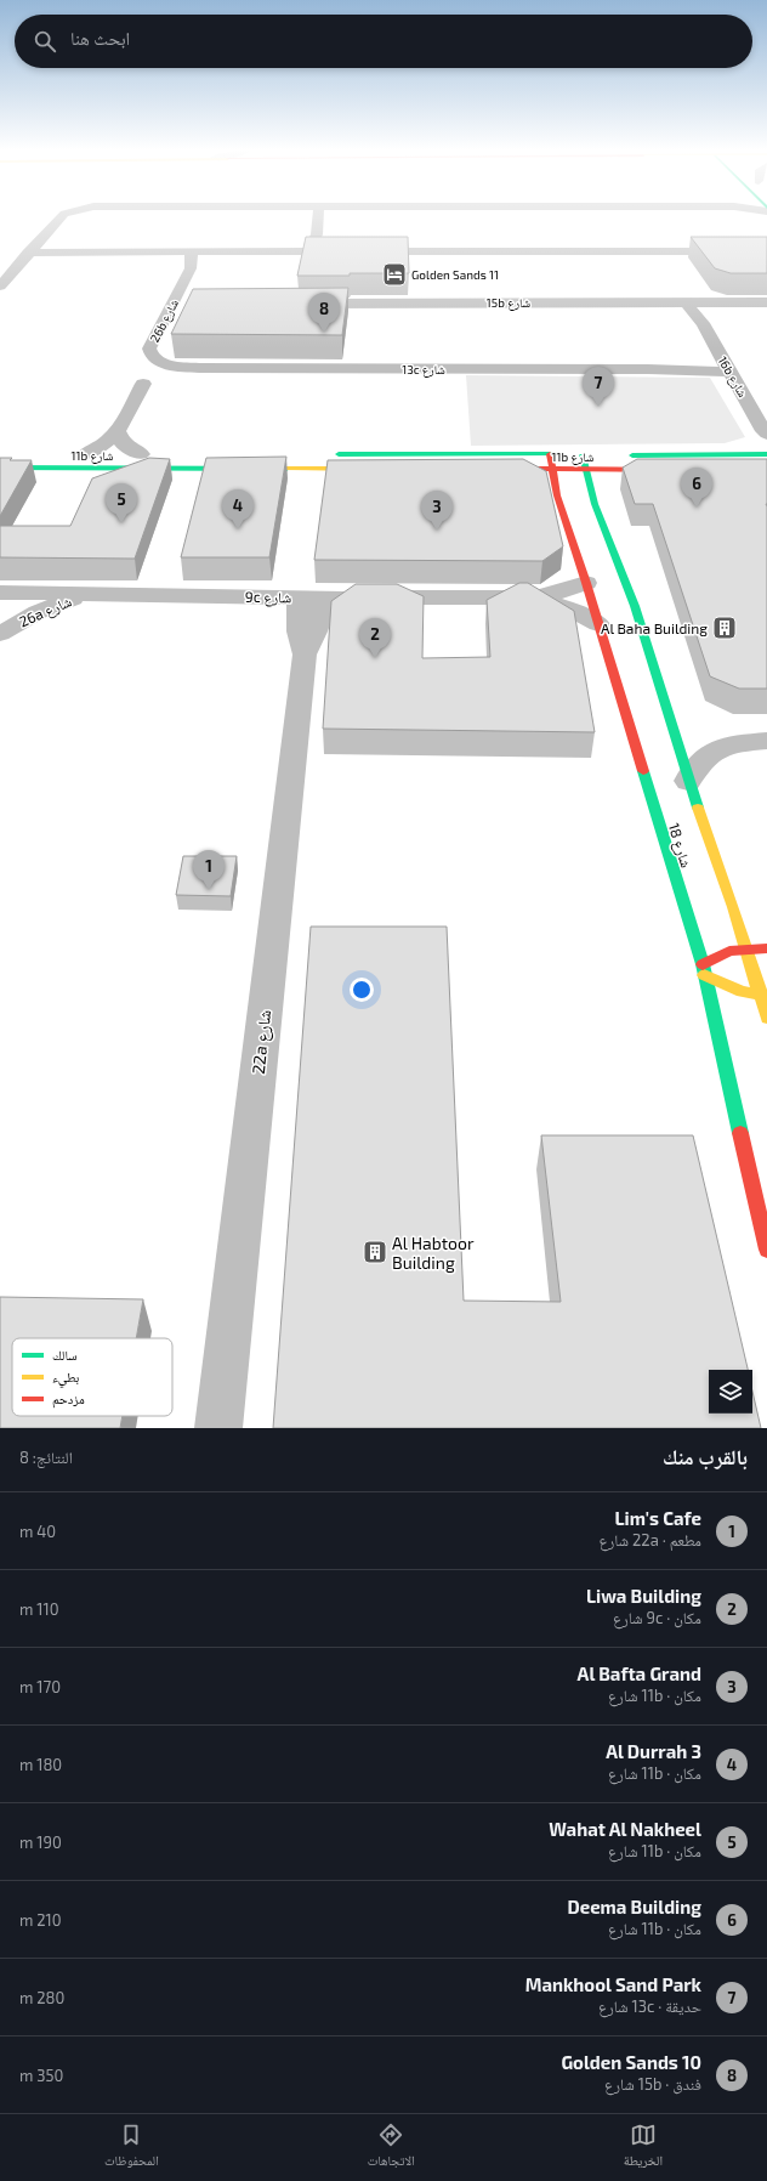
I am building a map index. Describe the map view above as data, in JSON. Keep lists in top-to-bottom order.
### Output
{
  "streets": {
    "main road": ["11b شارع", "شارع 18"],
    "street": [
      "15b شارع",
      "26b شارع",
      "13c شارع",
      "16b شارع",
      "9c شارع",
      "26a شارع",
      "22a شارع"
    ]
  },
  "crossings": [
    ["15b شارع", "16b شارع"],
    ["26b شارع", "13c شارع"],
    ["13c شارع", "16b شارع"],
    ["11b شارع", "شارع 18"],
    ["9c شارع", "26a شارع"],
    ["9c شارع", "شارع 18"],
    ["9c شارع", "22a شارع"]
  ],
  "places": {
    "hotel": ["Golden Sands 11"],
    "building": ["Al Baha Building", "Al Habtoor Building"]
  },
  "legend": ["سالك", "بطيء", "مزدحم"],
  "page": {
    "search": "ابحث هنا",
    "pins": [
      "8",
      "7",
      "6",
      "5",
      "4",
      "3",
      "2",
      "1"
    ],
    "heading": ["بالقرب منك", "النتائج: 8"],
    "list": [
      {
        "mark": "1",
        "name": "Lim's Cafe",
        "note": "مطعم · 22a شارع",
        "value": "40 m"
      },
      {
        "mark": "2",
        "name": "Liwa Building",
        "note": "مكان · 9c شارع",
        "value": "110 m"
      },
      {
        "mark": "3",
        "name": "Al Bafta Grand",
        "note": "مكان · 11b شارع",
        "value": "170 m"
      },
      {
        "mark": "4",
        "name": "Al Durrah 3",
        "note": "مكان · 11b شارع",
        "value": "180 m"
      },
      {
        "mark": "5",
        "name": "Wahat Al Nakheel",
        "note": "مكان · 11b شارع",
        "value": "190 m"
      },
      {
        "mark": "6",
        "name": "Deema Building",
        "note": "مكان · 11b شارع",
        "value": "210 m"
      },
      {
        "mark": "7",
        "name": "Mankhool Sand Park",
        "note": "حديقة · 13c شارع",
        "value": "280 m"
      },
      {
        "mark": "8",
        "name": "Golden Sands 10",
        "note": "فندق · 15b شارع",
        "value": "350 m"
      }
    ],
    "nav": ["الخريطة", "الاتجاهات", "المحفوظات"]
  }
}
